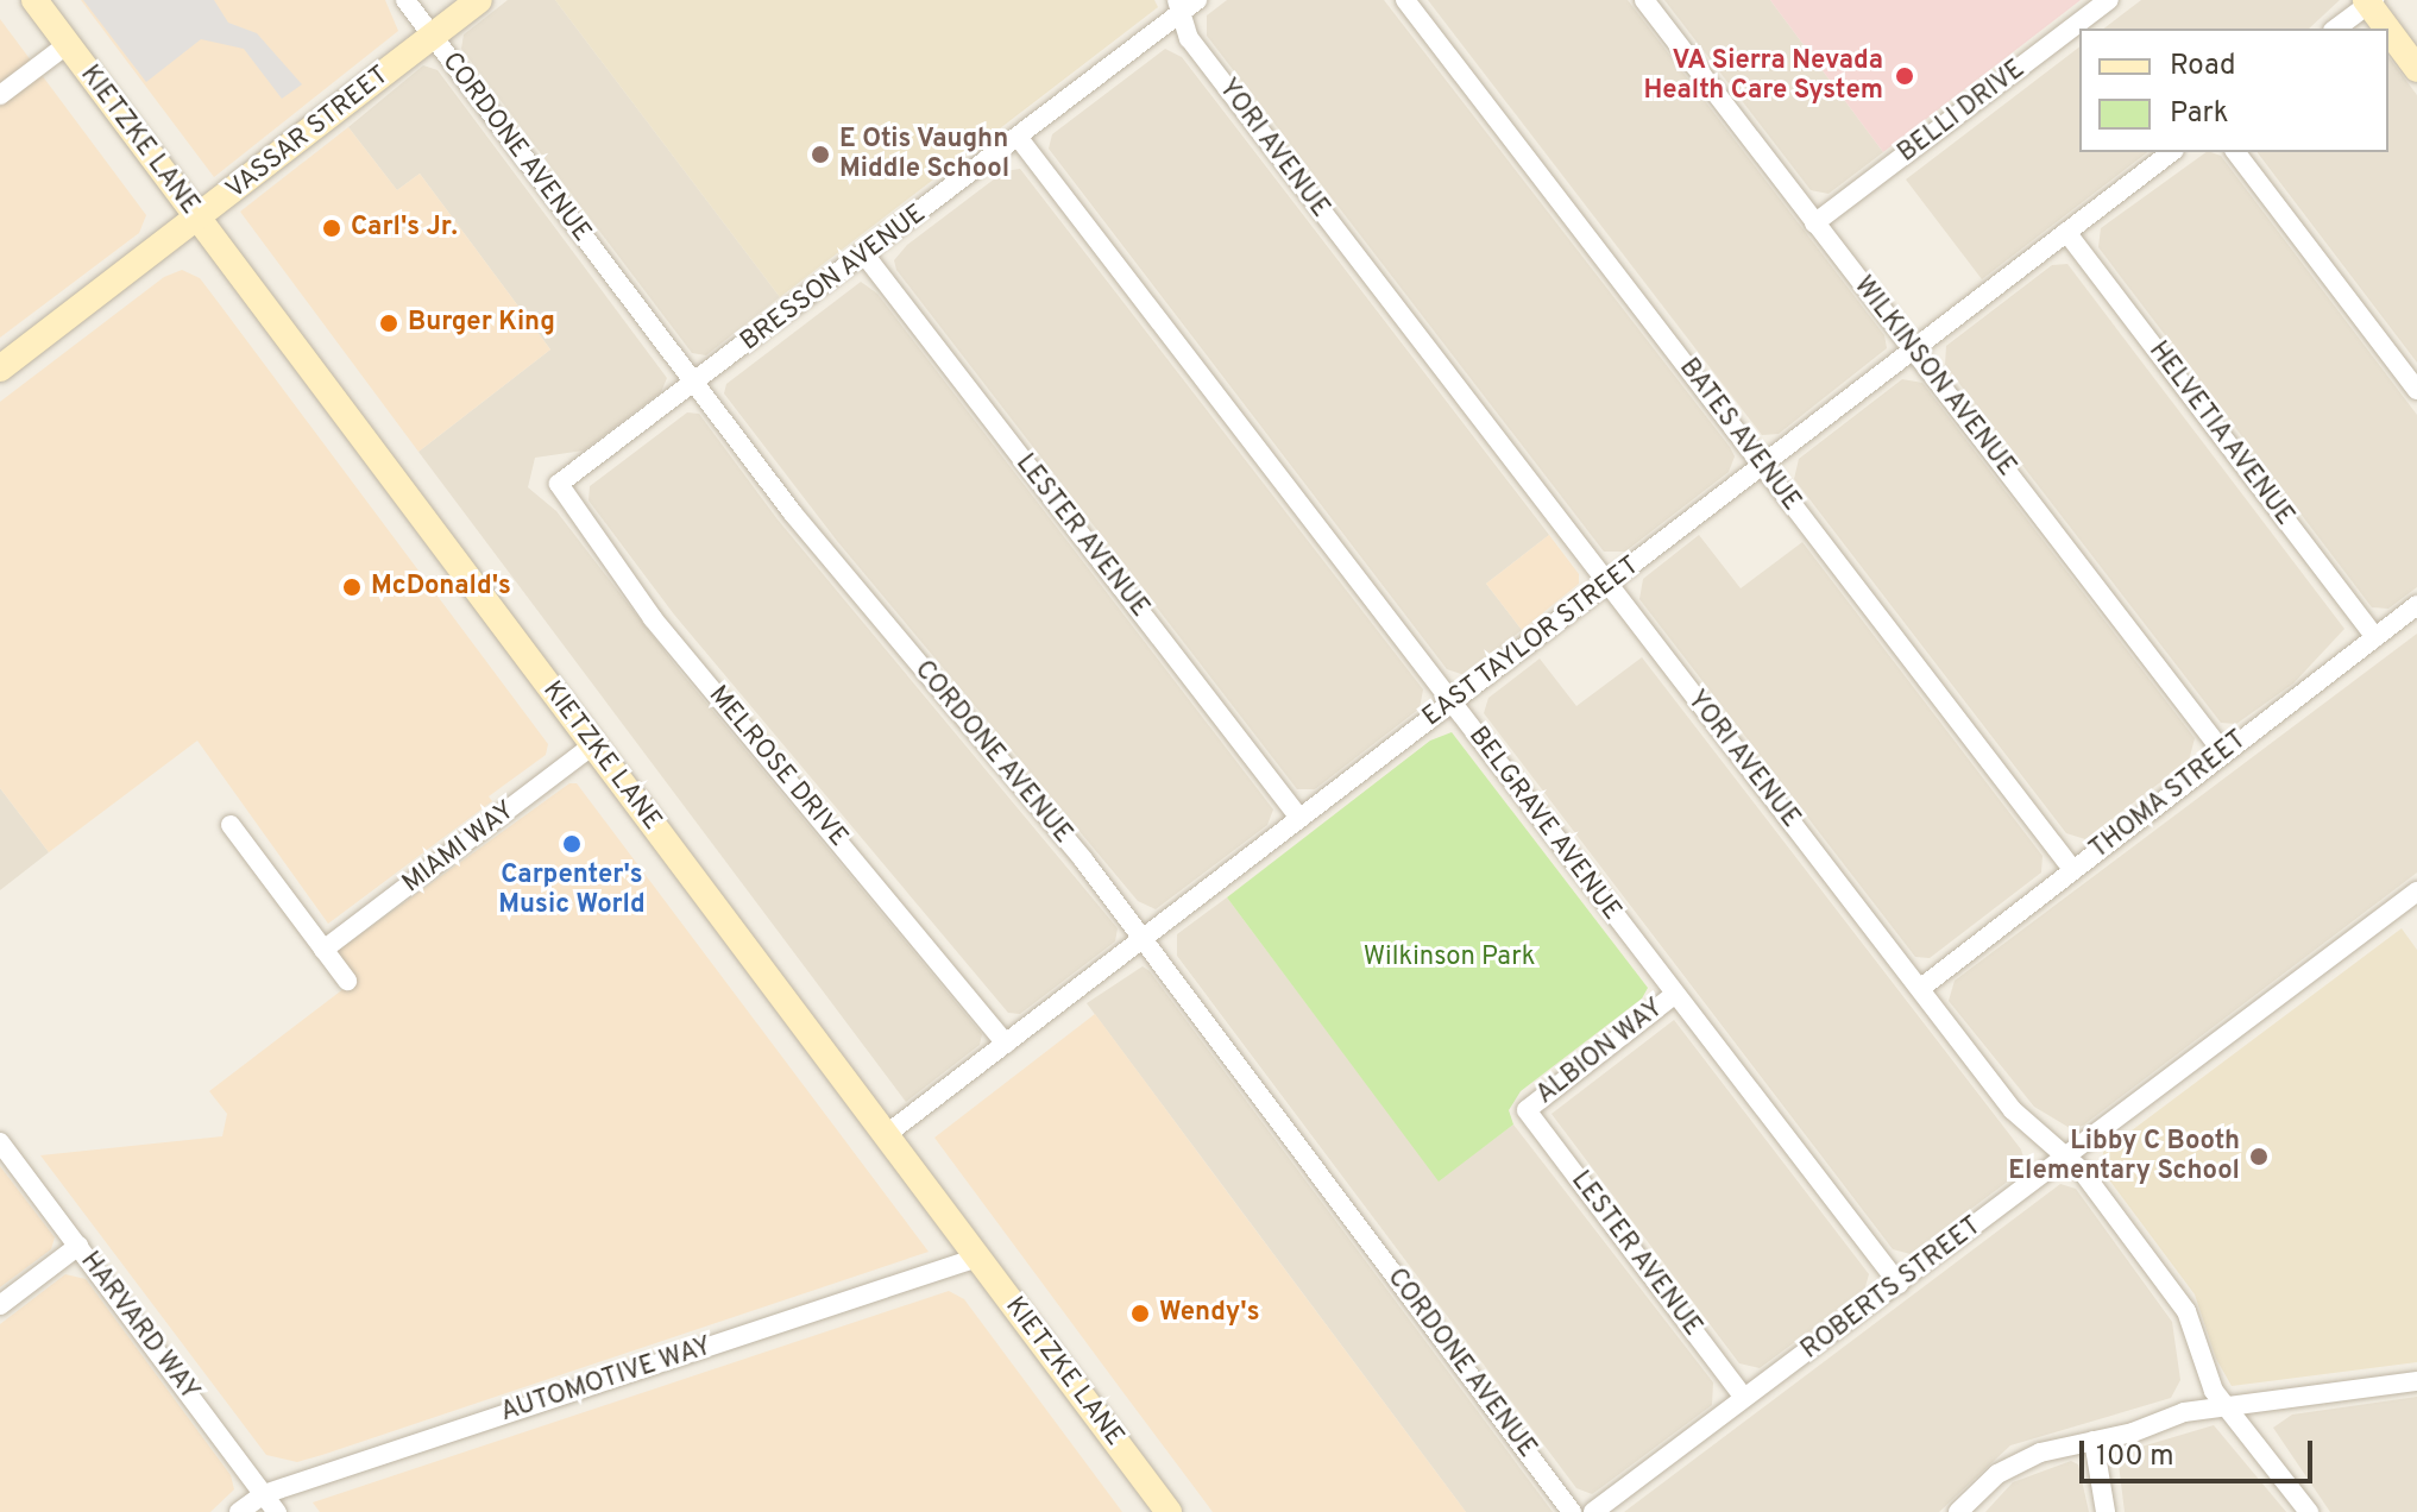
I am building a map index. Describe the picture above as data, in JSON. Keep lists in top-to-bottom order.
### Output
{
  "streets": {
    "main road": ["VASSAR STREET", "KIETZKE LANE"],
    "street": [
      "BELLI DRIVE",
      "CORDONE AVENUE",
      "YORI AVENUE",
      "BRESSON AVENUE",
      "WILKINSON AVENUE",
      "HELVETIA AVENUE",
      "BATES AVENUE",
      "LESTER AVENUE",
      "EAST TAYLOR STREET",
      "MELROSE DRIVE",
      "THOMA STREET",
      "BELGRAVE AVENUE",
      "MIAMI WAY",
      "ALBION WAY",
      "ROBERTS STREET",
      "HARVARD WAY",
      "AUTOMOTIVE WAY"
    ]
  },
  "crossings": [
    ["BELLI DRIVE", "WILKINSON AVENUE"],
    ["VASSAR STREET", "KIETZKE LANE"],
    ["VASSAR STREET", "CORDONE AVENUE"],
    ["KIETZKE LANE", "EAST TAYLOR STREET"],
    ["KIETZKE LANE", "MIAMI WAY"],
    ["KIETZKE LANE", "AUTOMOTIVE WAY"],
    ["CORDONE AVENUE", "BRESSON AVENUE"],
    ["CORDONE AVENUE", "EAST TAYLOR STREET"],
    ["YORI AVENUE", "BRESSON AVENUE"],
    ["YORI AVENUE", "EAST TAYLOR STREET"],
    ["YORI AVENUE", "THOMA STREET"],
    ["YORI AVENUE", "ROBERTS STREET"],
    ["BRESSON AVENUE", "LESTER AVENUE"],
    ["BRESSON AVENUE", "MELROSE DRIVE"],
    ["BRESSON AVENUE", "BELGRAVE AVENUE"],
    ["WILKINSON AVENUE", "EAST TAYLOR STREET"],
    ["WILKINSON AVENUE", "THOMA STREET"],
    ["HELVETIA AVENUE", "EAST TAYLOR STREET"],
    ["HELVETIA AVENUE", "THOMA STREET"],
    ["BATES AVENUE", "EAST TAYLOR STREET"],
    ["BATES AVENUE", "THOMA STREET"],
    ["LESTER AVENUE", "EAST TAYLOR STREET"],
    ["LESTER AVENUE", "ALBION WAY"],
    ["LESTER AVENUE", "ROBERTS STREET"],
    ["EAST TAYLOR STREET", "MELROSE DRIVE"],
    ["EAST TAYLOR STREET", "BELGRAVE AVENUE"],
    ["BELGRAVE AVENUE", "ALBION WAY"],
    ["BELGRAVE AVENUE", "ROBERTS STREET"],
    ["HARVARD WAY", "AUTOMOTIVE WAY"]
  ],
  "parks": ["Wilkinson Park"],
  "places": [
    "VA Sierra Nevada Health Care System",
    "E Otis Vaughn Middle School",
    "Carl's Jr.",
    "Burger King",
    "McDonald's",
    "Carpenter's Music World",
    "Libby C Booth Elementary School",
    "Wendy's"
  ],
  "legend": ["Road", "Park"],
  "scale_bar": "100 m"
}
